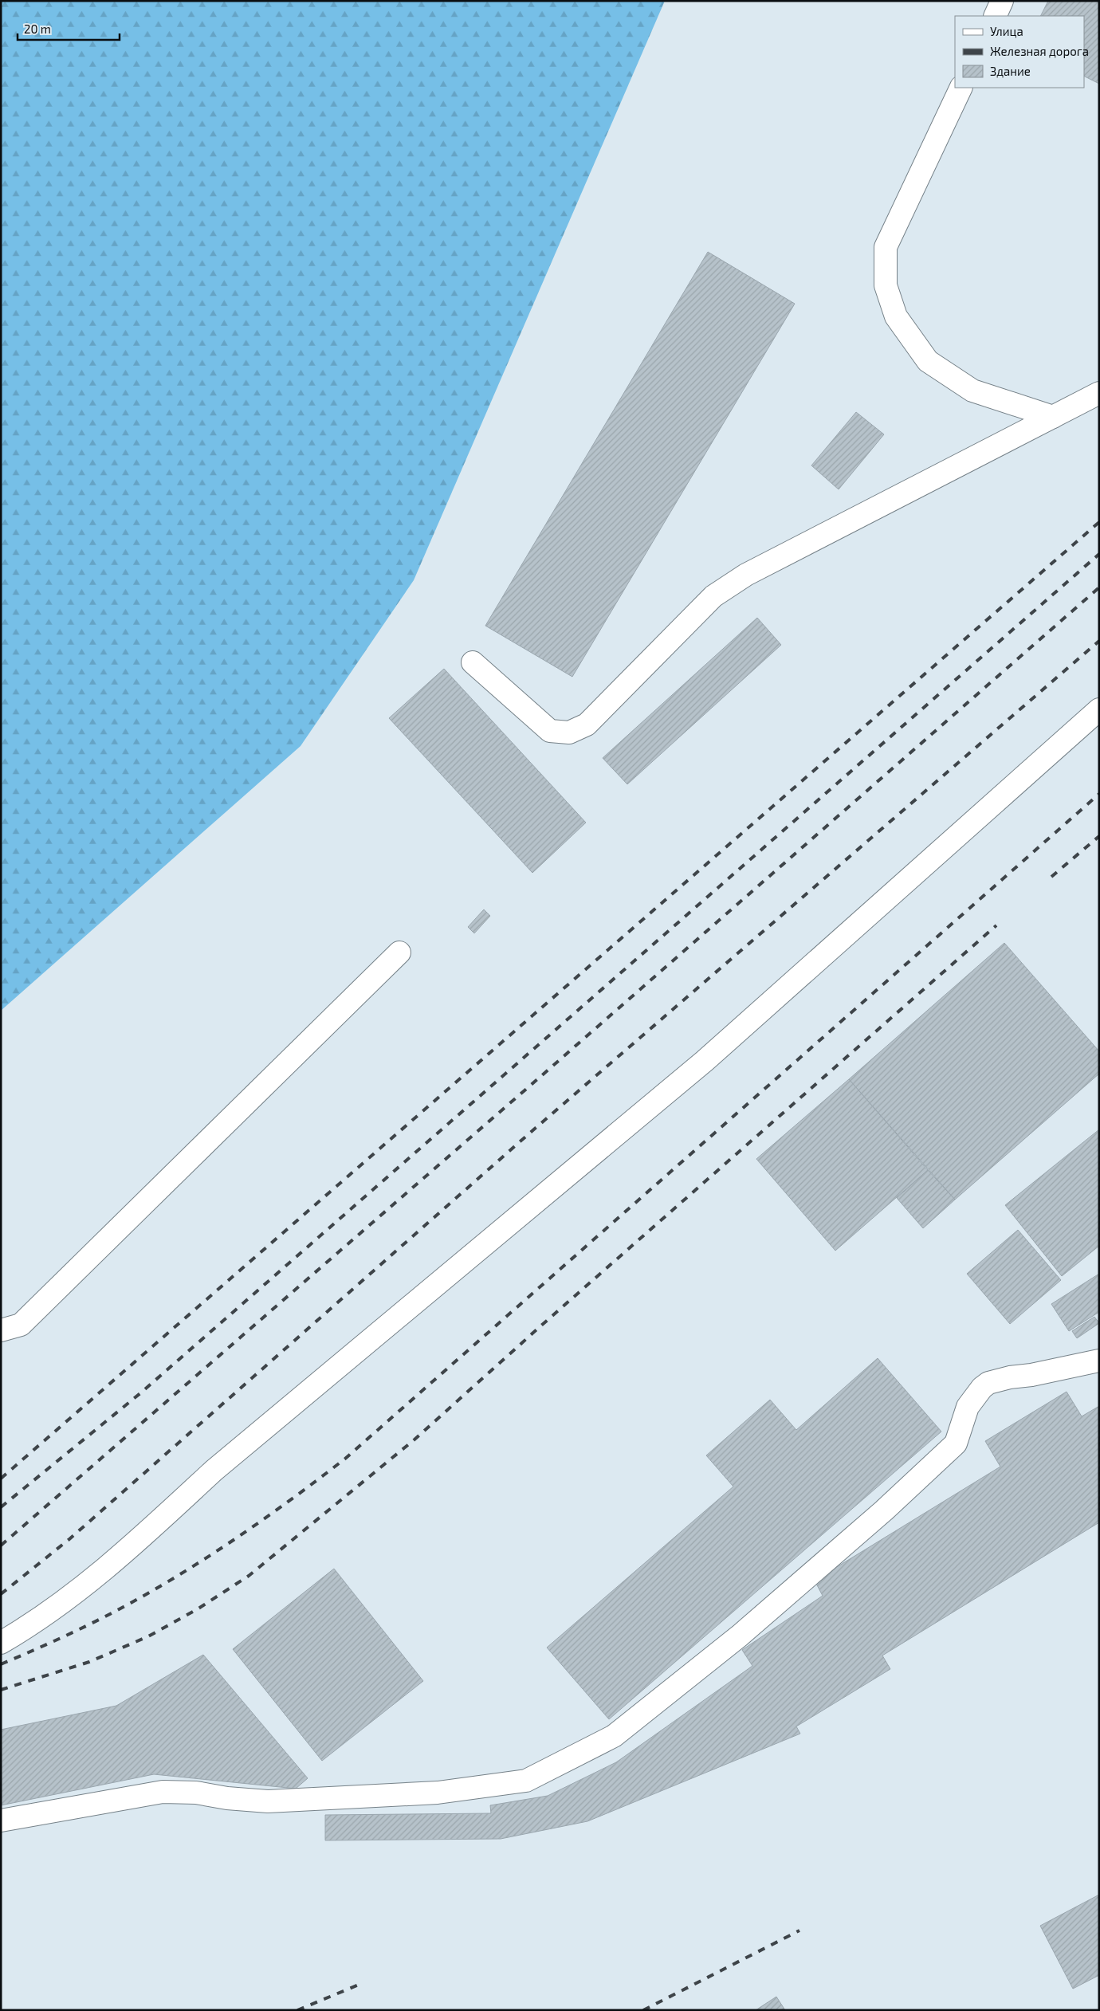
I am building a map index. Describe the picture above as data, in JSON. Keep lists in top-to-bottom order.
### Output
{
  "legend": ["Улица", "Железная дорога", "Здание"],
  "scale_bar": "20 m"
}
